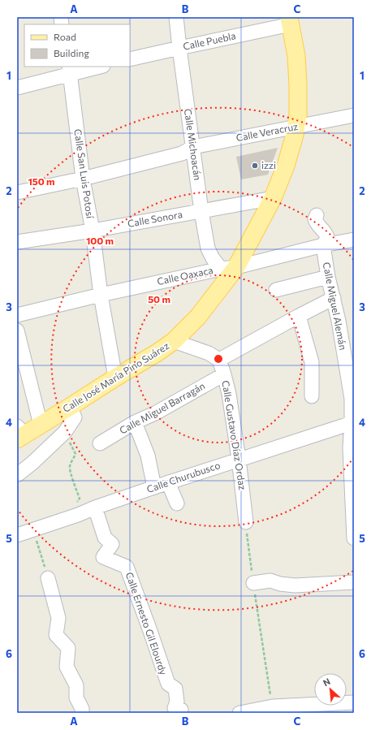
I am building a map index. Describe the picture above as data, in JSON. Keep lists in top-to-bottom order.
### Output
{
  "streets": {
    "main road": ["Calle José María Pino Suárez"],
    "street": [
      "Calle Puebla",
      "Calle Veracruz",
      "Calle Michoacán",
      "Calle San Luis Potosí",
      "Calle Sonora",
      "Calle Oaxaca",
      "Calle Miguel Alemán",
      "Calle Miguel Barragán",
      "Calle Gustavo Díaz Ordaz",
      "Calle Churubusco",
      "Calle Ernesto Gil Elourdy"
    ]
  },
  "crossings": [
    ["Calle Puebla", "Calle Michoacán"],
    ["Calle Puebla", "Calle José María Pino Suárez"],
    ["Calle Veracruz", "Calle Michoacán"],
    ["Calle Veracruz", "Calle San Luis Potosí"],
    ["Calle Veracruz", "Calle José María Pino Suárez"],
    ["Calle Michoacán", "Calle Sonora"],
    ["Calle Michoacán", "Calle Oaxaca"],
    ["Calle Michoacán", "Calle José María Pino Suárez"],
    ["Calle San Luis Potosí", "Calle Sonora"],
    ["Calle San Luis Potosí", "Calle Oaxaca"],
    ["Calle San Luis Potosí", "Calle José María Pino Suárez"],
    ["Calle Sonora", "Calle José María Pino Suárez"],
    ["Calle Oaxaca", "Calle Miguel Alemán"],
    ["Calle Oaxaca", "Calle José María Pino Suárez"],
    ["Calle Miguel Alemán", "Calle Churubusco"],
    ["Calle Miguel Barragán", "Calle Gustavo Díaz Ordaz"],
    ["Calle Gustavo Díaz Ordaz", "Calle Churubusco"],
    ["Calle Churubusco", "Calle Ernesto Gil Elourdy"]
  ],
  "places": ["izzi"],
  "legend": ["Road", "Building"],
  "north": "top left",
  "grid": {
    "columns": ["A", "B", "C"],
    "rows": [
      "1",
      "2",
      "3",
      "4",
      "5",
      "6"
    ]
  },
  "rings": ["150 m", "100 m", "50 m"]
}
